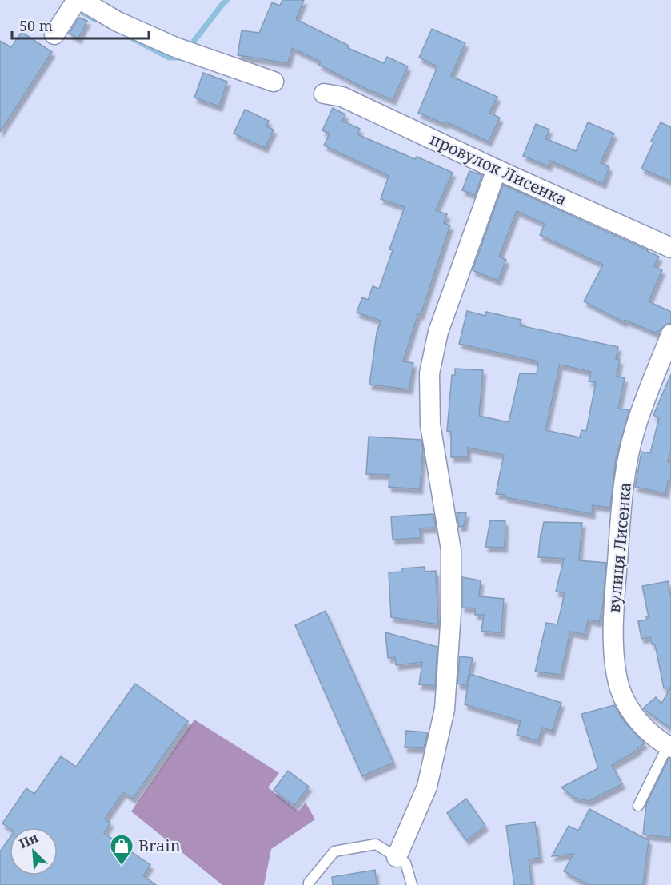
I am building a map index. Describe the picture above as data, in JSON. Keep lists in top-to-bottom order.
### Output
{
  "streets": {
    "street": ["провулок Лисенка", "вулиця Лисенка"]
  },
  "places": {
    "shop": ["Brain"]
  },
  "scale_bar": "50 m",
  "north": "top left"
}
